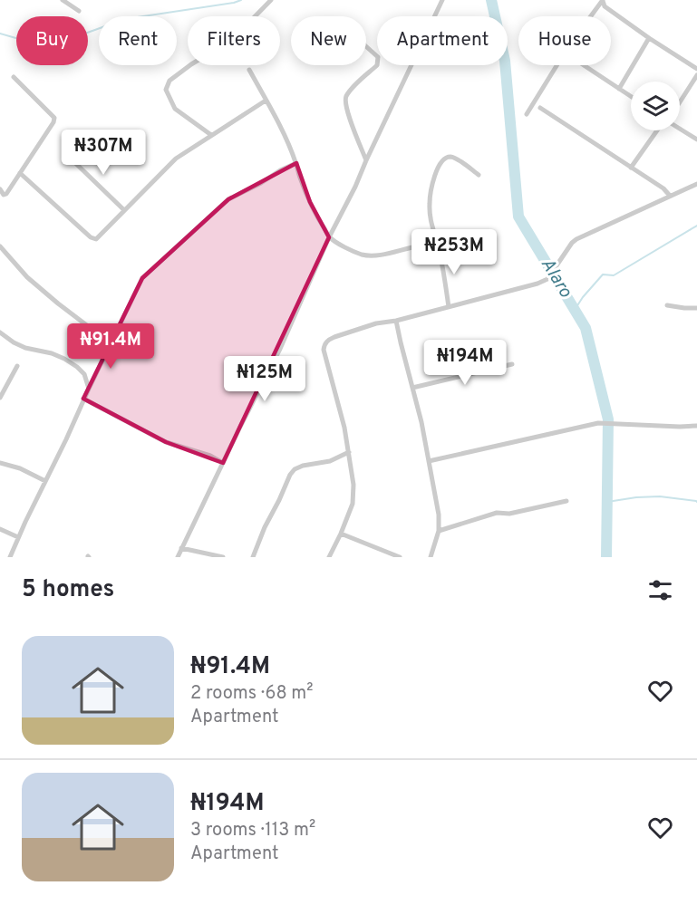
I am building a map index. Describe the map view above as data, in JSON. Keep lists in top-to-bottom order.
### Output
{
  "water": ["Alaro"],
  "page": {
    "chip": [
      "Buy",
      "Rent",
      "Filters",
      "New",
      "Apartment",
      "House"
    ],
    "price": [
      "₦307M",
      "₦253M",
      "₦91.4M",
      "₦194M",
      "₦125M"
    ],
    "heading": "5 homes",
    "list": [
      {
        "name": "₦91.4M",
        "note": "2 rooms · 68 m² · Apartment"
      },
      {
        "name": "₦194M",
        "note": "3 rooms · 113 m² · Apartment"
      }
    ]
  }
}
